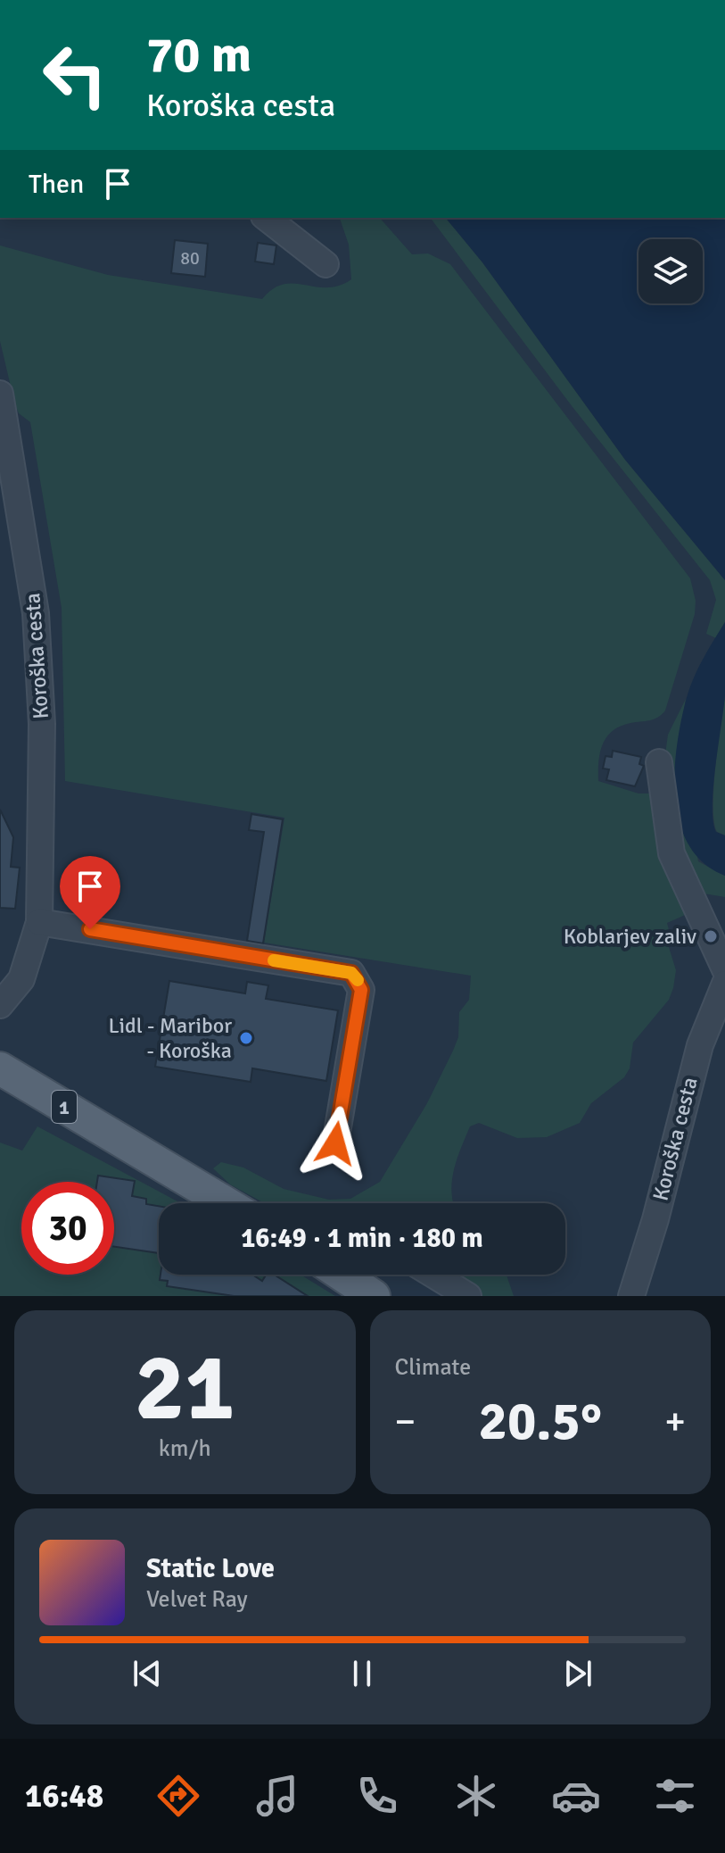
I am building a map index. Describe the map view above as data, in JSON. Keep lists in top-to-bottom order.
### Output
{
  "streets": {
    "main road": ["1"],
    "street": ["Koroška cesta"]
  },
  "places": ["Koblarjev zaliv", "Lidl - Maribor - Koroška"],
  "house_numbers": ["80"],
  "page": {
    "turn": ["70 m", "Koroška cesta"],
    "then": "Then",
    "limit": "30",
    "trip": "16:49 · 1 min · 180 m",
    "tile": [
      ["21", "km/h"],
      "Climate"
    ],
    "heat": ["−", "20.5°", "+"],
    "song": ["Static Love", "Velvet Ray"],
    "tabs": "16:48"
  }
}
